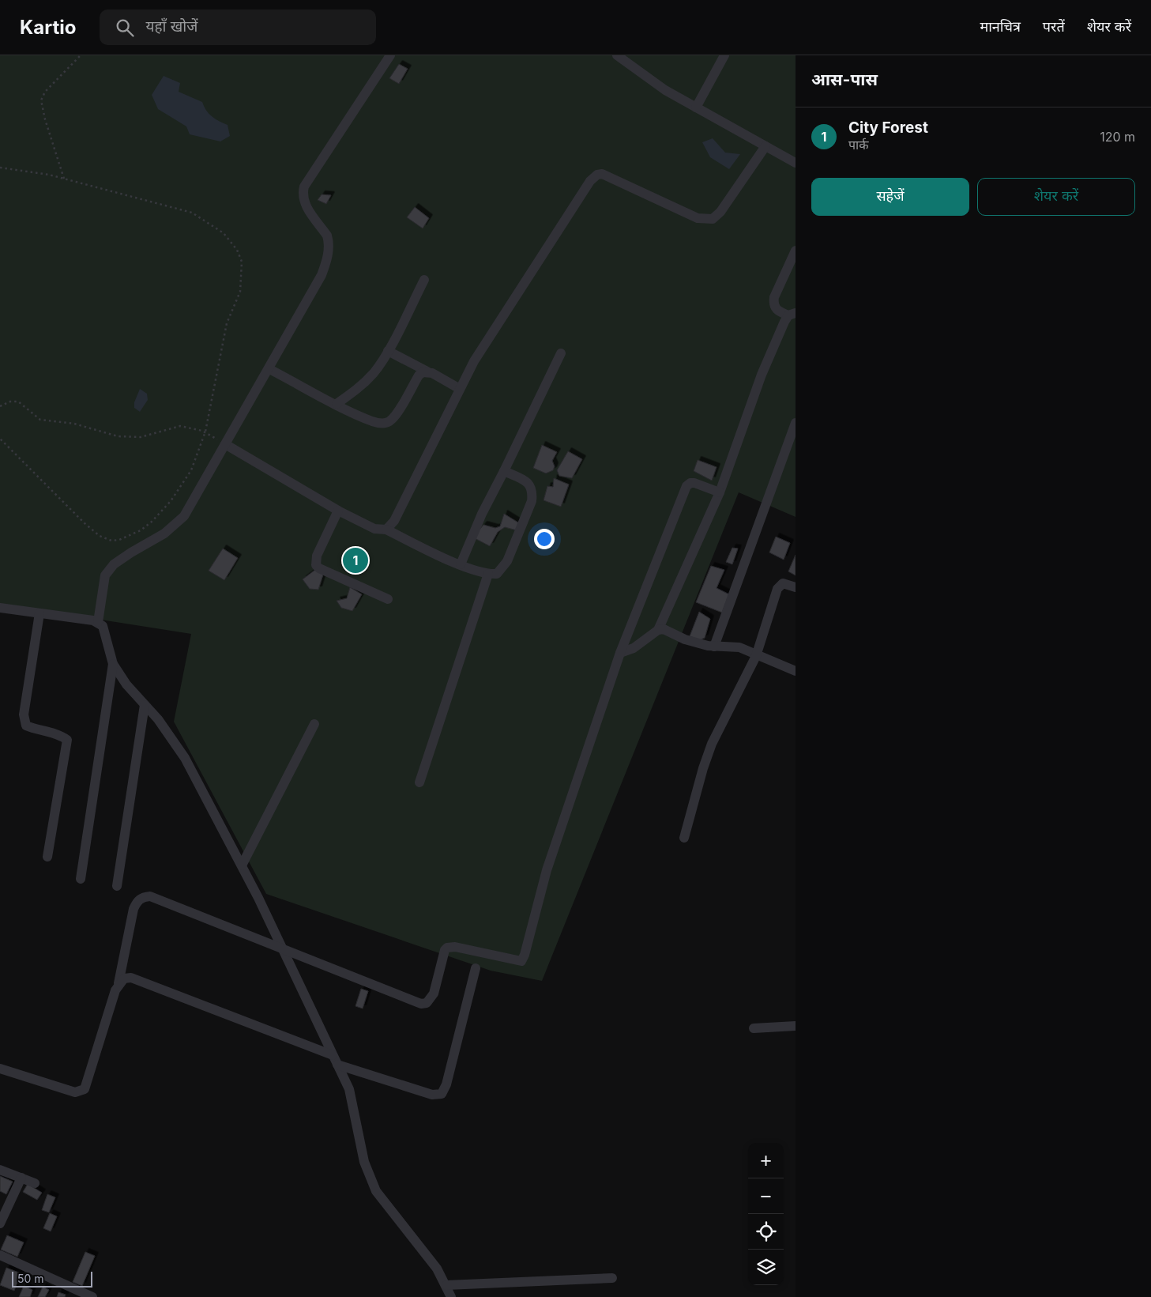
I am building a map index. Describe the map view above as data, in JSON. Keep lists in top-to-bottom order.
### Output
{
  "scale_bar": "50 m",
  "page": {
    "header": "Kartio",
    "search": "यहाँ खोजें",
    "nav": ["मानचित्र", "परतें", "शेयर करें"],
    "heading": "आस-पास",
    "list": [
      {
        "mark": "1",
        "name": "City Forest",
        "note": "पार्क",
        "value": "120 m"
      }
    ],
    "buttons": ["सहेजें", "शेयर करें"],
    "pins": "1",
    "map_buttons": ["+", "−"],
    "scale": "50 m"
  }
}
